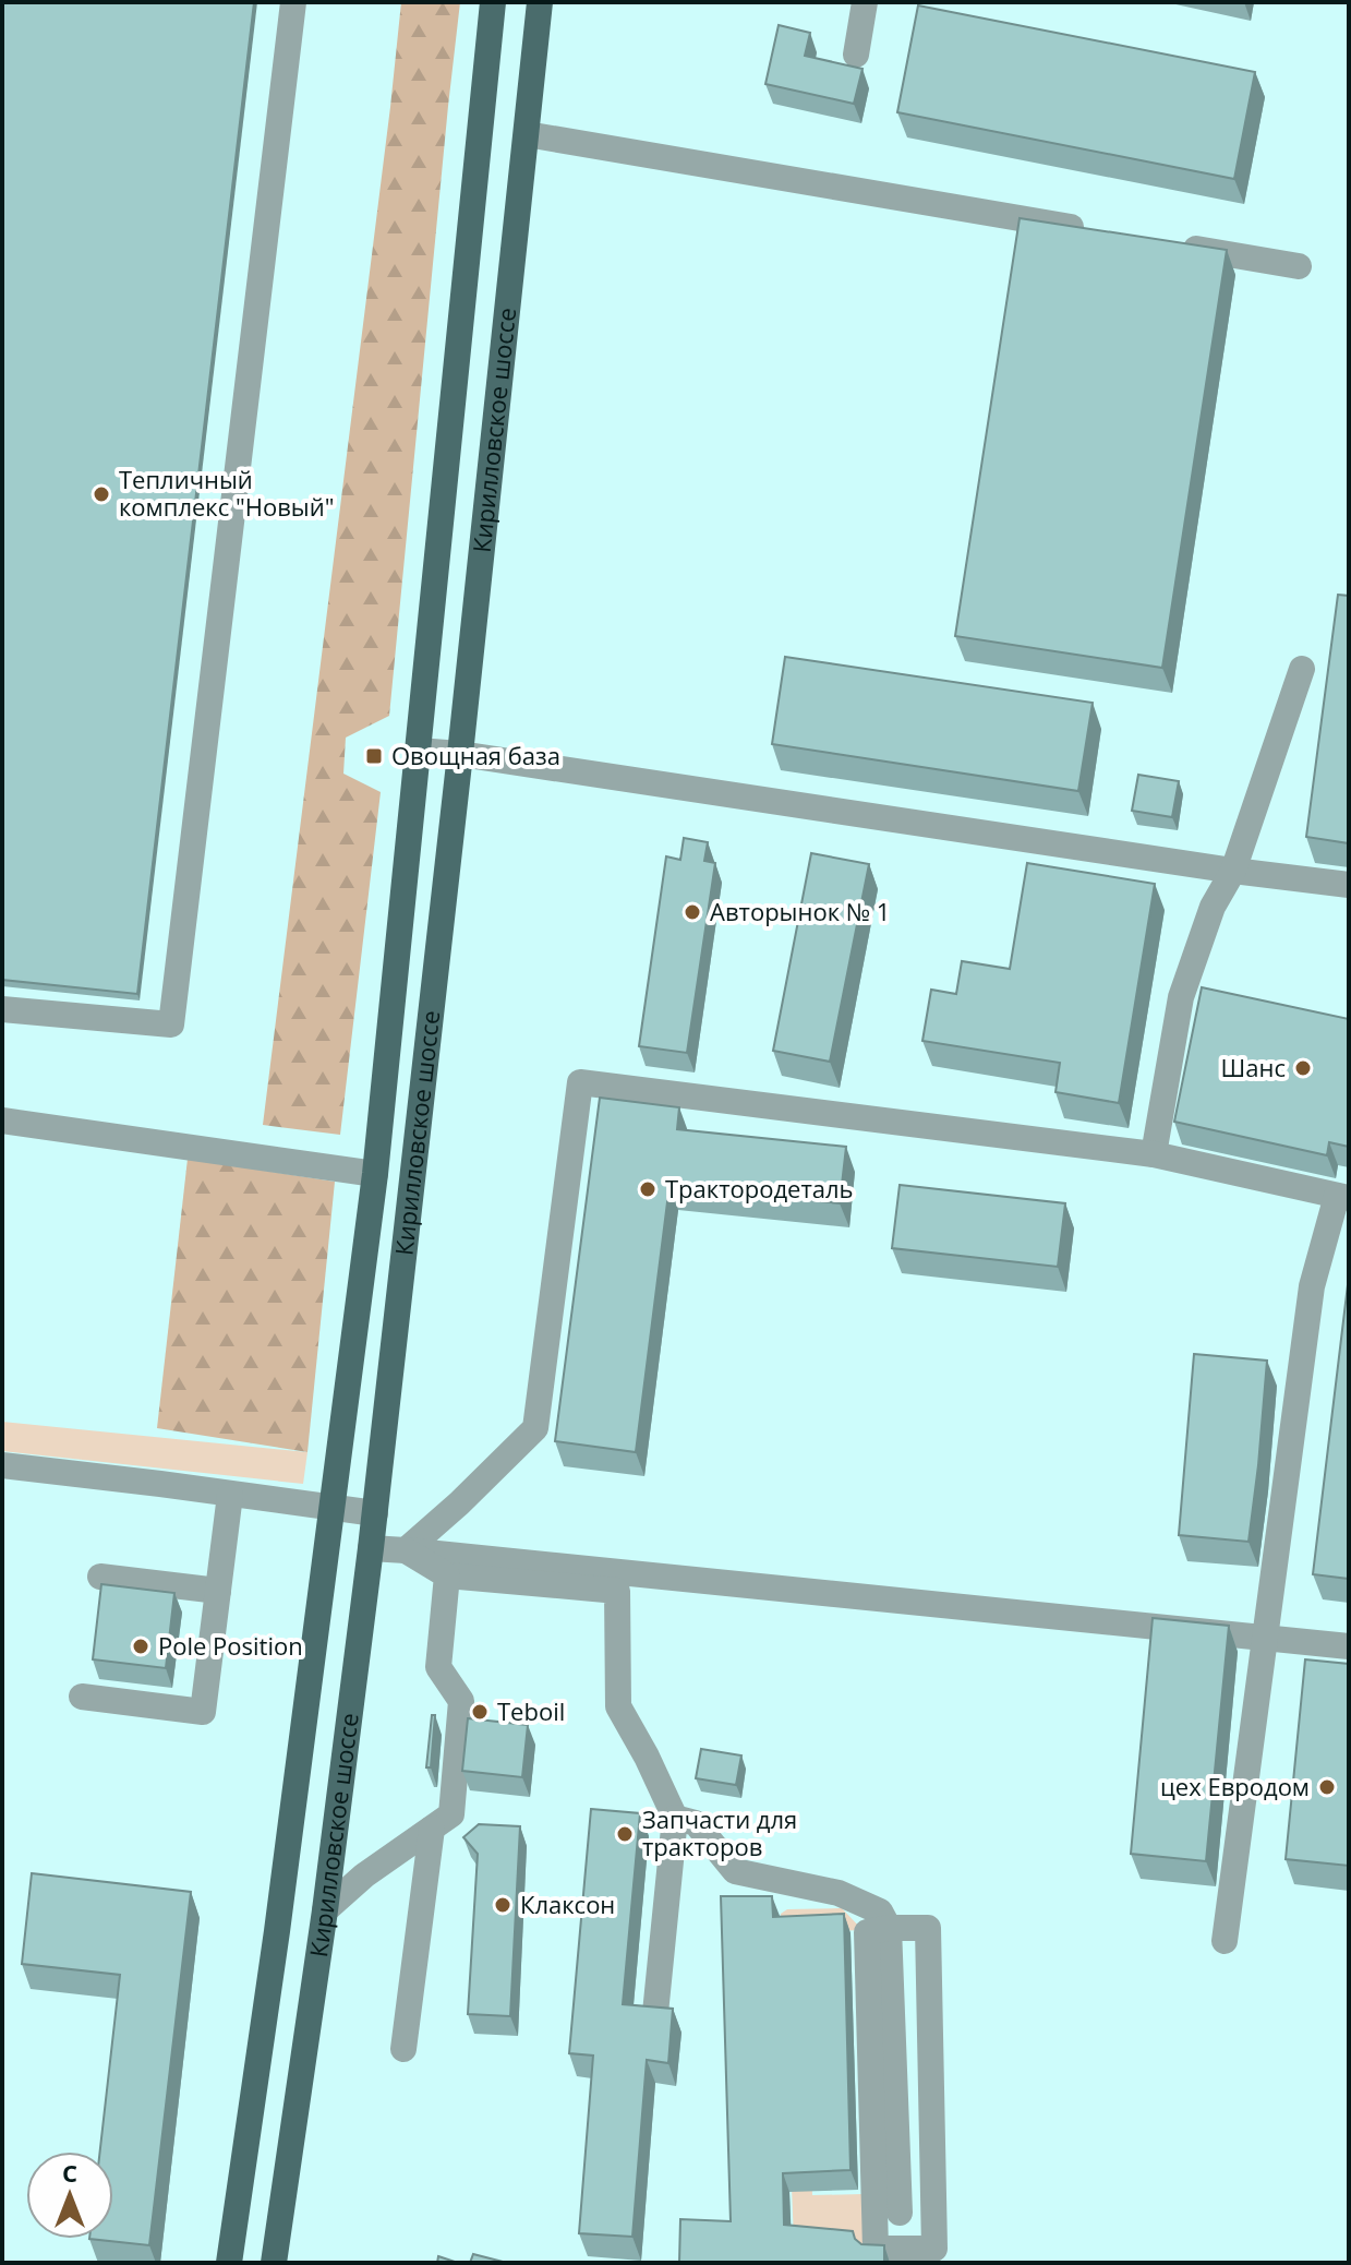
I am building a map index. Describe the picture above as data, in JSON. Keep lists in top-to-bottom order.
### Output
{
  "streets": {
    "main road": ["Кирилловское шоссе"]
  },
  "places": {
    "other": [
      "Тепличный комплекс \"Новый\"",
      "Авторынок № 1",
      "Шанс",
      "Трактородеталь",
      "Pole Position",
      "Teboil",
      "цех Евродом",
      "Запчасти для тракторов",
      "Клаксон"
    ],
    "transit": ["Овощная база"]
  },
  "north": "top"
}
